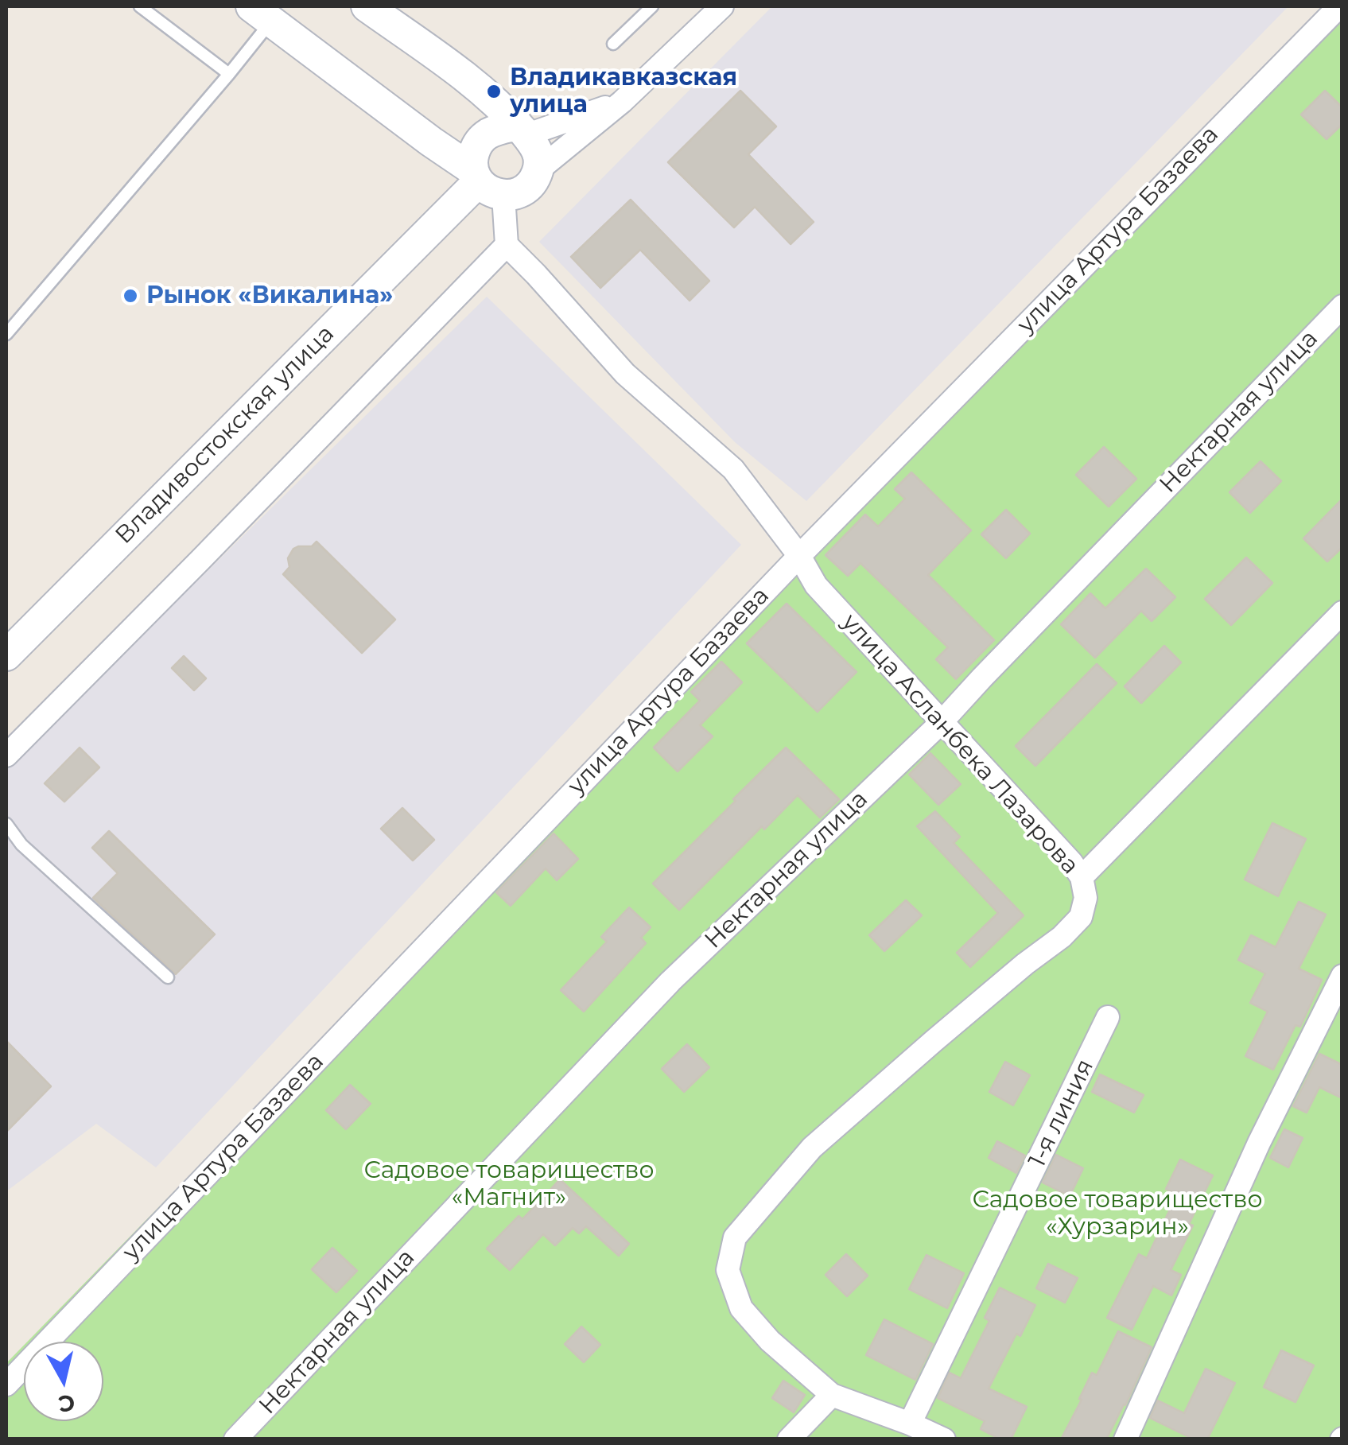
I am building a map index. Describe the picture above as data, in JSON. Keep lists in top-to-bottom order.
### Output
{
  "streets": {
    "main road": ["Владивостокская улица"],
    "street": [
      "улица Артура Базаева",
      "Нектарная улица",
      "улица Асланбека Лазарова",
      "1-я линия"
    ]
  },
  "crossings": [
    ["улица Артура Базаева", "улица Асланбека Лазарова"],
    ["Нектарная улица", "улица Асланбека Лазарова"],
    ["улица Асланбека Лазарова", "1-я линия"]
  ],
  "parks": ["Садовое товарищество «Магнит»", "Садовое товарищество «Хурзарин»"],
  "places": ["Владикавказская улица", "Рынок «Викалина»"],
  "north": "bottom"
}
